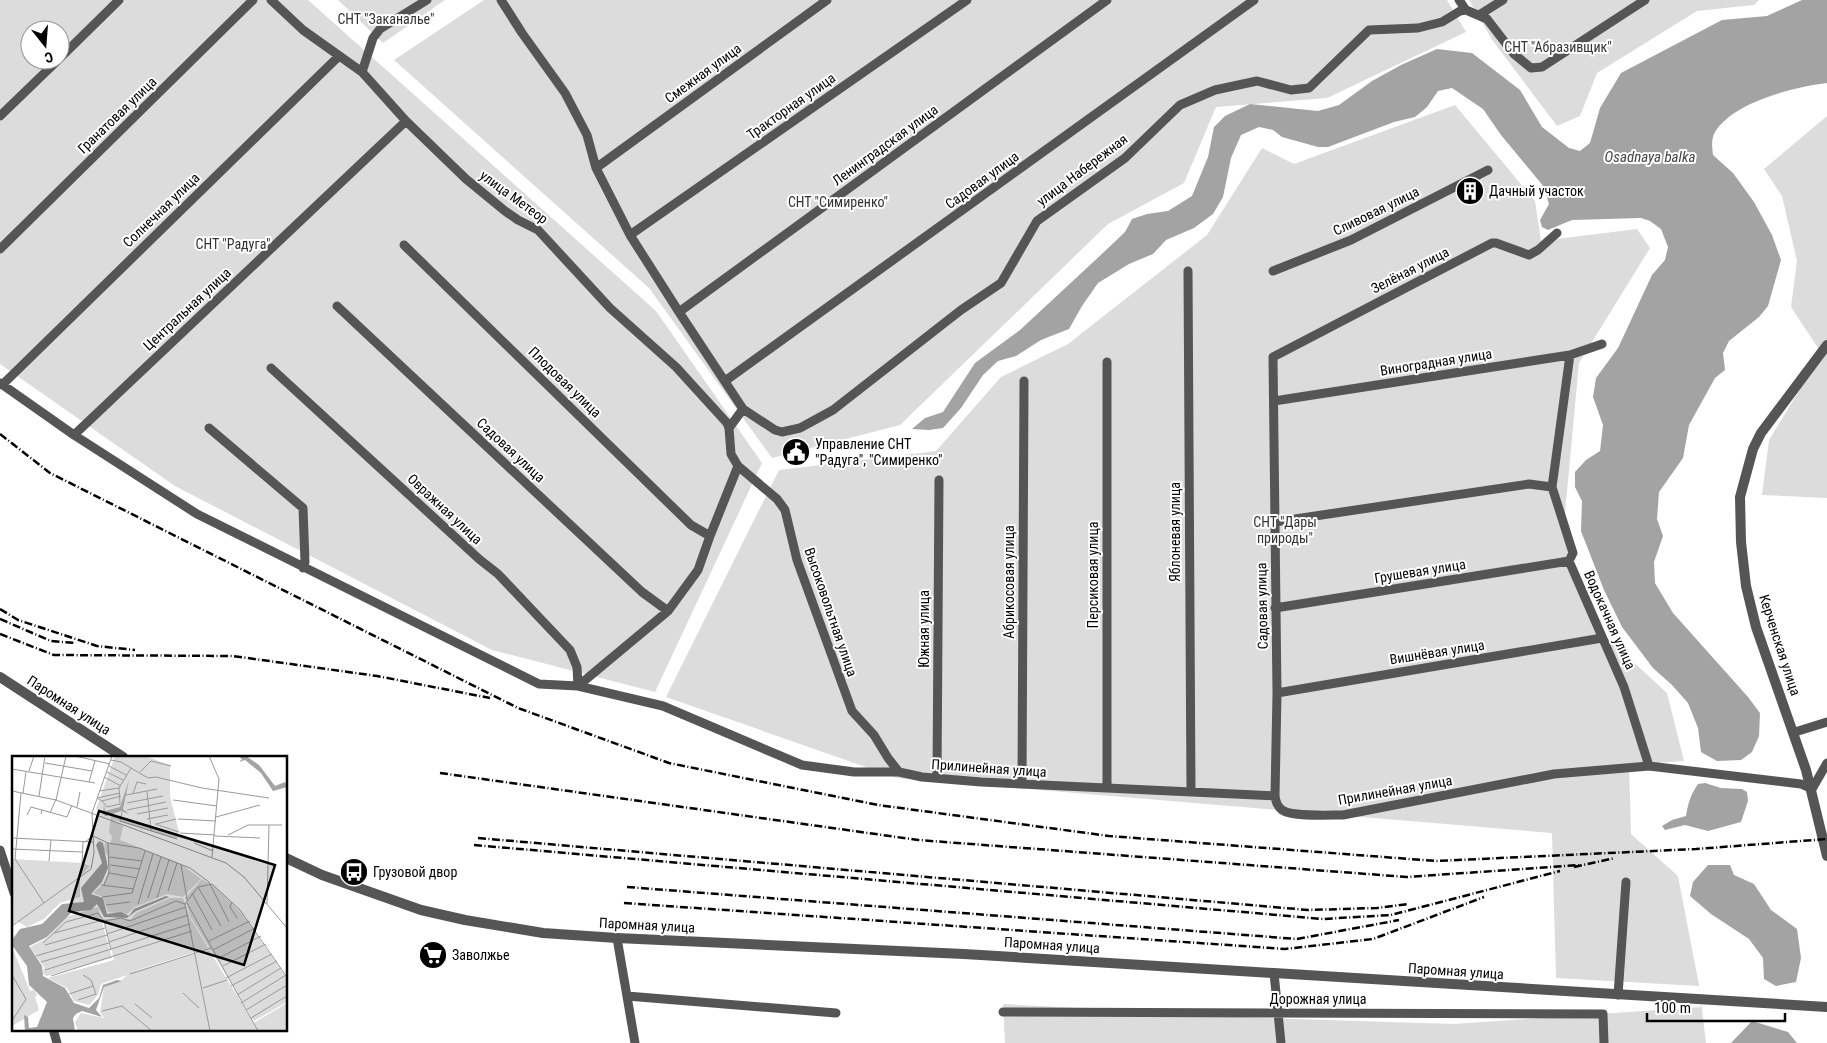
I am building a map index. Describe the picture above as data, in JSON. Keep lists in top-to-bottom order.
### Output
{
  "streets": {
    "street": [
      "Смежная улица",
      "Тракторная улица",
      "Гранатовая улица",
      "Ленинградская улица",
      "улица Набережная",
      "Садовая улица",
      "улица Метеор",
      "Солнечная улица",
      "Сливовая улица",
      "Зелёная улица",
      "Центральная улица",
      "Виноградная улица",
      "Плодовая улица",
      "Овражная улица",
      "Яблоневая улица",
      "Грушевая улица",
      "Персиковая улица",
      "Абрикосовая улица",
      "Высоковольтная улица",
      "Водокачная улица",
      "Южная улица",
      "Керченская улица",
      "Вишнёвая улица",
      "Паромная улица",
      "Прилинейная улица",
      "Дорожная улица"
    ]
  },
  "crossings": [
    ["Садовая улица", "Зелёная улица"],
    ["Садовая улица", "Виноградная улица"],
    ["Садовая улица", "Грушевая улица"],
    ["Садовая улица", "Вишнёвая улица"],
    ["Садовая улица", "Прилинейная улица"],
    ["улица Метеор", "Солнечная улица"],
    ["улица Метеор", "Центральная улица"],
    ["Солнечная улица", "Прилинейная улица"],
    ["Центральная улица", "Прилинейная улица"],
    ["Виноградная улица", "Водокачная улица"],
    ["Овражная улица", "Прилинейная улица"],
    ["Яблоневая улица", "Прилинейная улица"],
    ["Грушевая улица", "Водокачная улица"],
    ["Персиковая улица", "Прилинейная улица"],
    ["Абрикосовая улица", "Прилинейная улица"],
    ["Высоковольтная улица", "Прилинейная улица"],
    ["Водокачная улица", "Вишнёвая улица"],
    ["Водокачная улица", "Прилинейная улица"],
    ["Южная улица", "Прилинейная улица"],
    ["Керченская улица", "Прилинейная улица"]
  ],
  "water": ["Osadnaya balka"],
  "parks": [
    "СНТ \"Заканалье\"",
    "СНТ \"Абразивщик\"",
    "СНТ \"Симиренко\"",
    "СНТ \"Радуга\"",
    "СНТ \"Дары природы\""
  ],
  "places": {
    "building": ["Дачный участок"],
    "public building": ["Управление СНТ \"Радуга\", \"Симиренко\""],
    "bus stop": ["Грузовой двор"],
    "supermarket": ["Заволжье"]
  },
  "scale_bar": "100 m",
  "north": "bottom"
}
